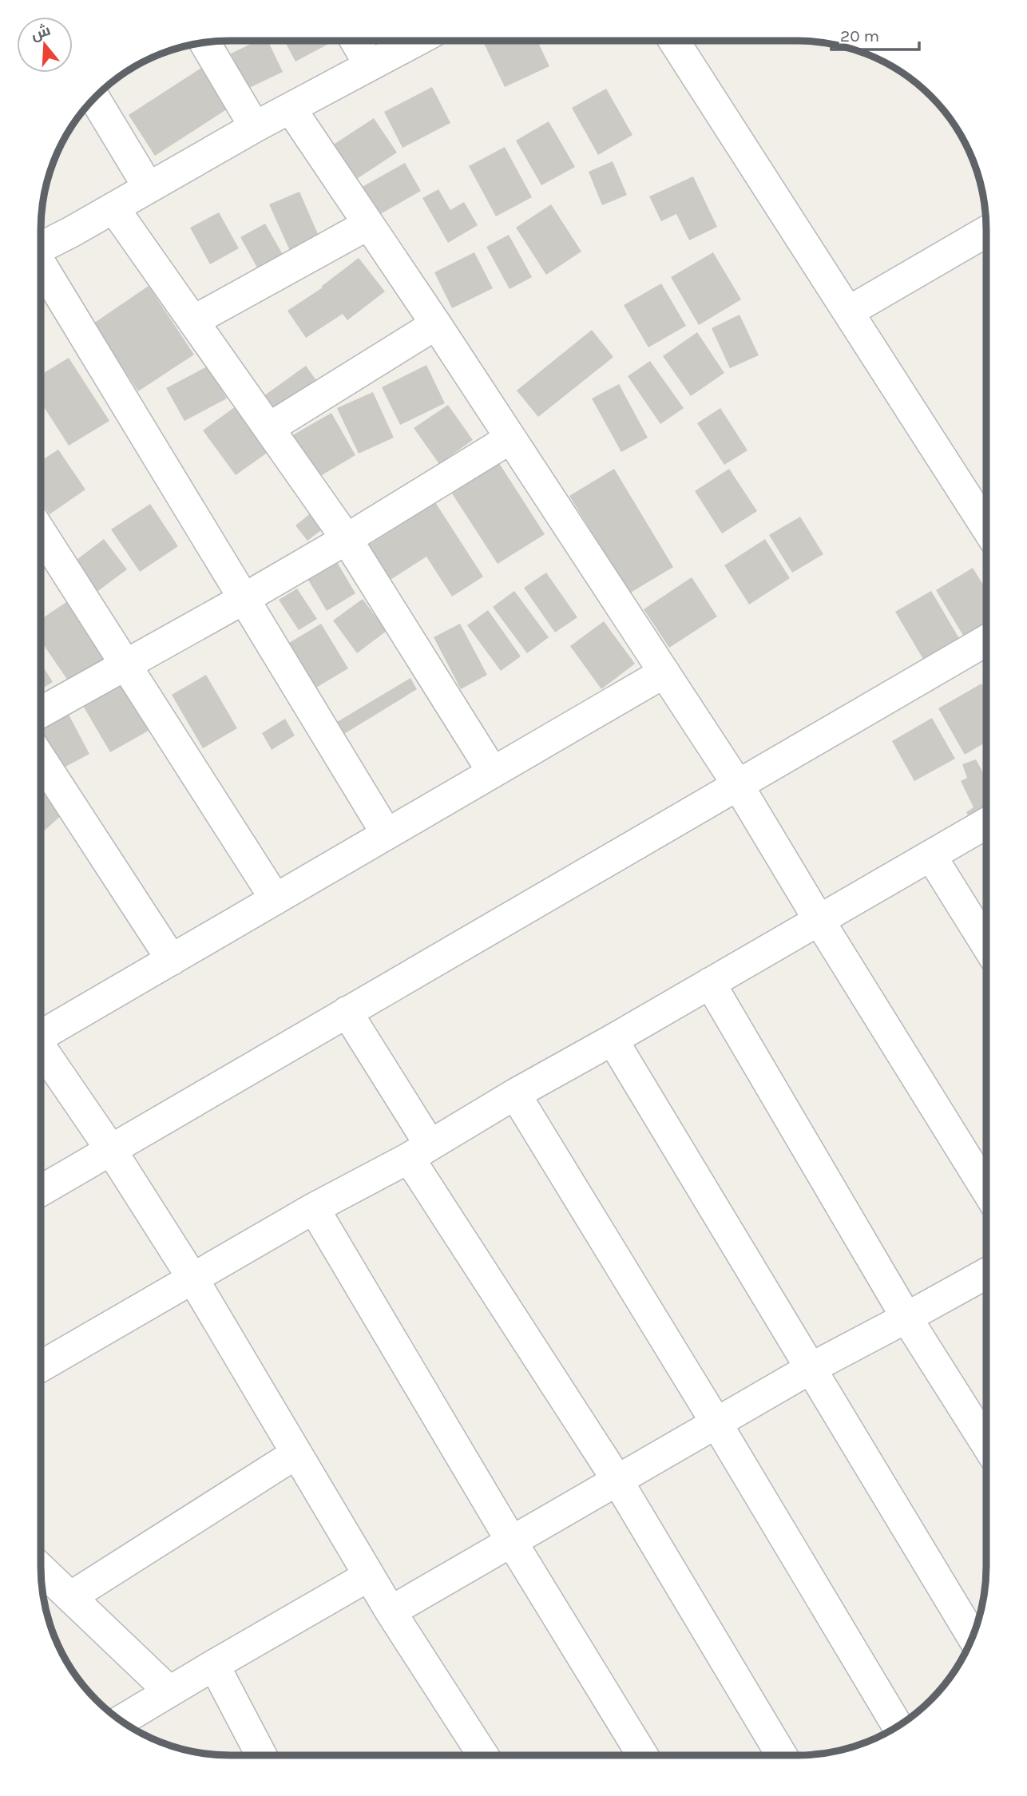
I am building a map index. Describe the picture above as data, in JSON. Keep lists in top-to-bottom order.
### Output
{
  "scale_bar": "20 m",
  "north": "top"
}
